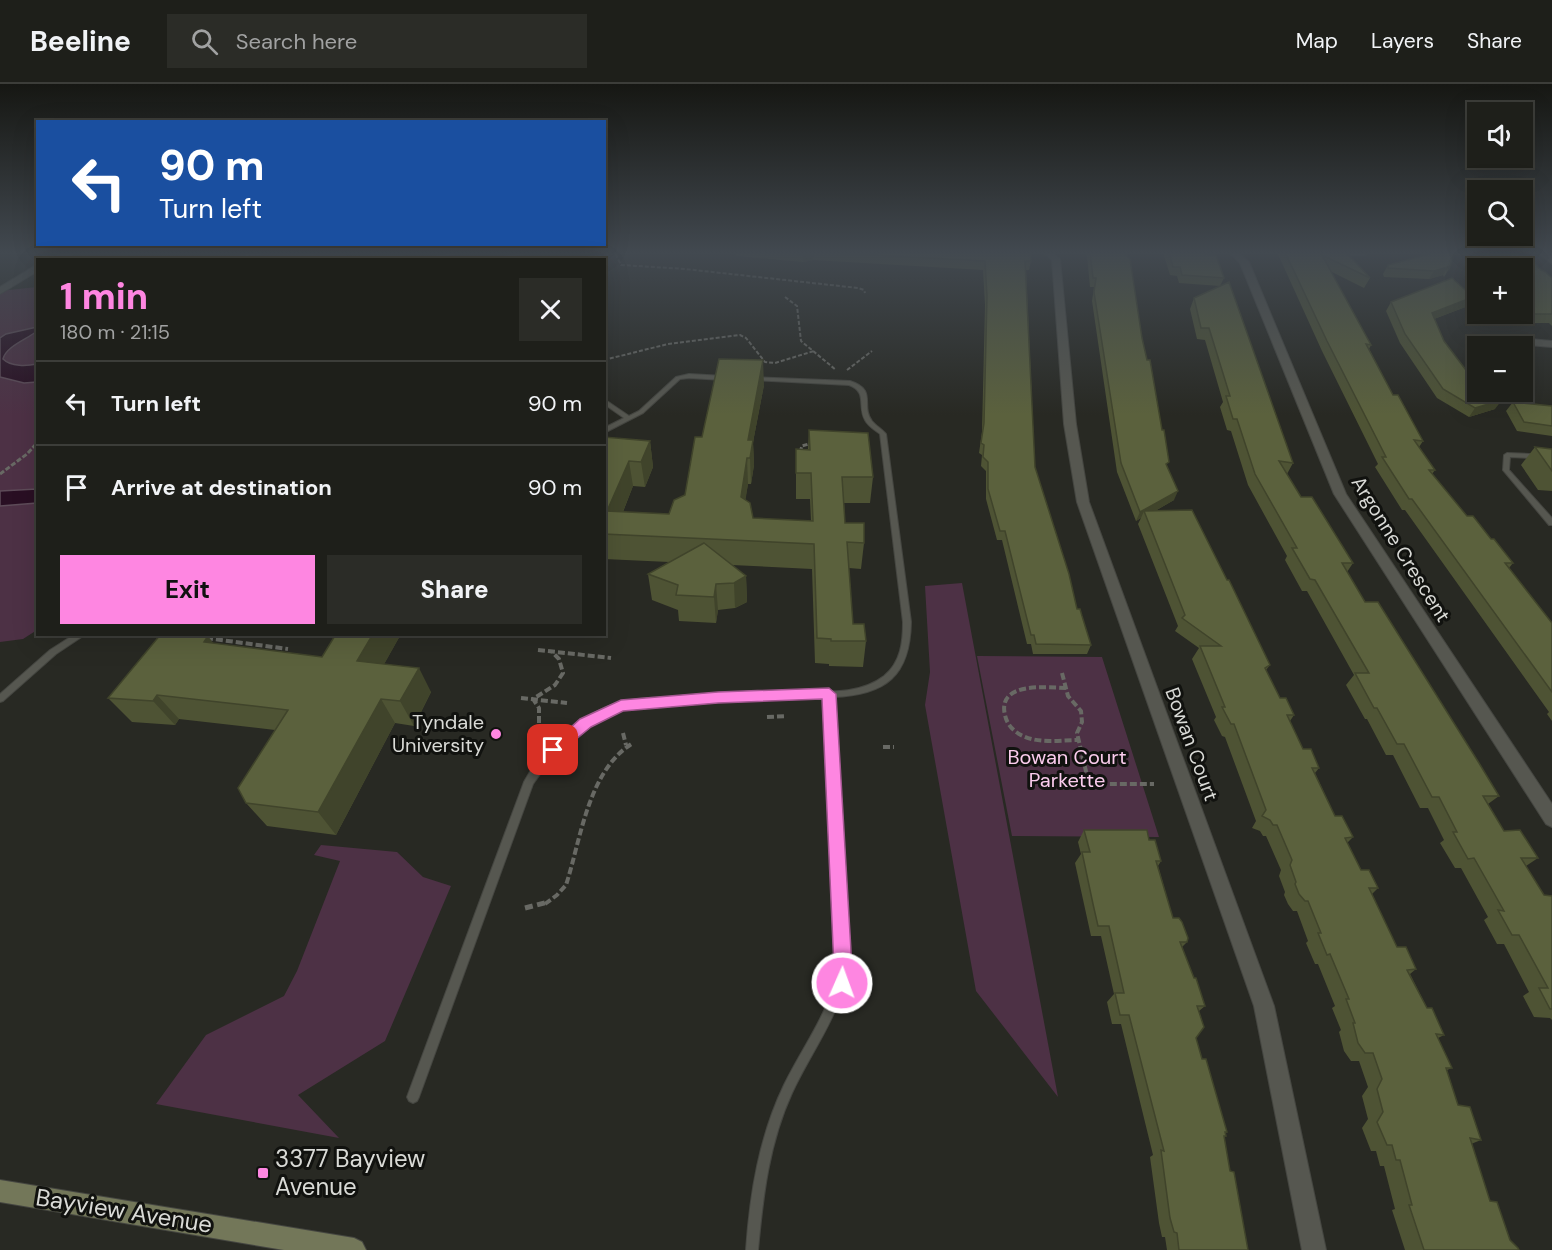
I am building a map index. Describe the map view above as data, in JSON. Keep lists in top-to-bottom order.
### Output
{
  "streets": {
    "main road": ["Bayview Avenue"],
    "street": ["Argonne Crescent", "Bowan Court"]
  },
  "parks": ["Bowan Court Parkette"],
  "places": {
    "other": ["Tyndale University"],
    "transit": ["3377 Bayview Avenue"]
  },
  "page": {
    "header": "Beeline",
    "search": "Search here",
    "nav": ["Map", "Layers", "Share"],
    "map_buttons": ["+", "−"],
    "turn": ["90 m", "Turn left"],
    "heading": ["1 min", "180 m · 21:15"],
    "list": [
      {
        "name": "Turn left",
        "value": "90 m"
      },
      {
        "name": "Arrive at destination",
        "value": "90 m"
      }
    ],
    "buttons": ["Exit", "Share"]
  }
}
